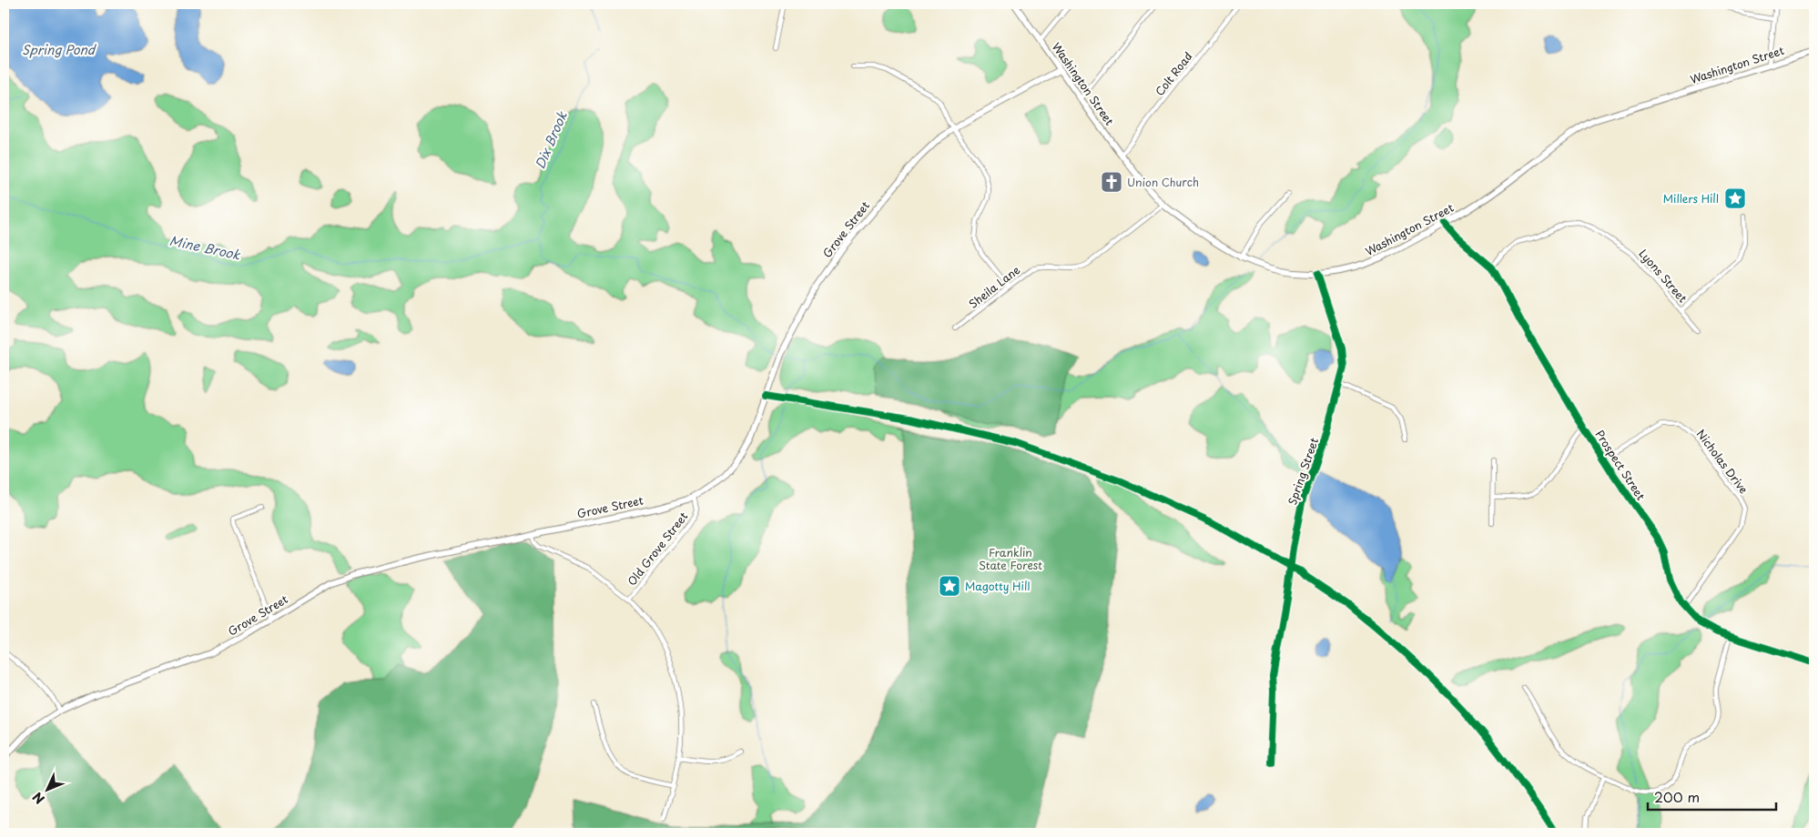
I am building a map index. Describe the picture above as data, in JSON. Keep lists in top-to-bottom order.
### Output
{
  "streets": {
    "main road": ["Washington Street", "Grove Street"],
    "street": [
      "Colt Road",
      "Lyons Street",
      "Sheila Lane",
      "Nicholas Drive",
      "Prospect Street",
      "Spring Street",
      "Old Grove Street"
    ]
  },
  "crossings": [
    ["Washington Street", "Colt Road"],
    ["Washington Street", "Grove Street"],
    ["Washington Street", "Sheila Lane"],
    ["Washington Street", "Prospect Street"],
    ["Washington Street", "Spring Street"],
    ["Grove Street", "Old Grove Street"],
    ["Lyons Street", "Prospect Street"],
    ["Nicholas Drive", "Prospect Street"]
  ],
  "water": ["Spring Pond", "Dix Brook", "Mine Brook"],
  "parks": ["Franklin State Forest"],
  "places": {
    "church": ["Union Church"],
    "place": ["Millers Hill", "Magotty Hill"]
  },
  "scale_bar": "200 m",
  "north": "bottom left"
}
